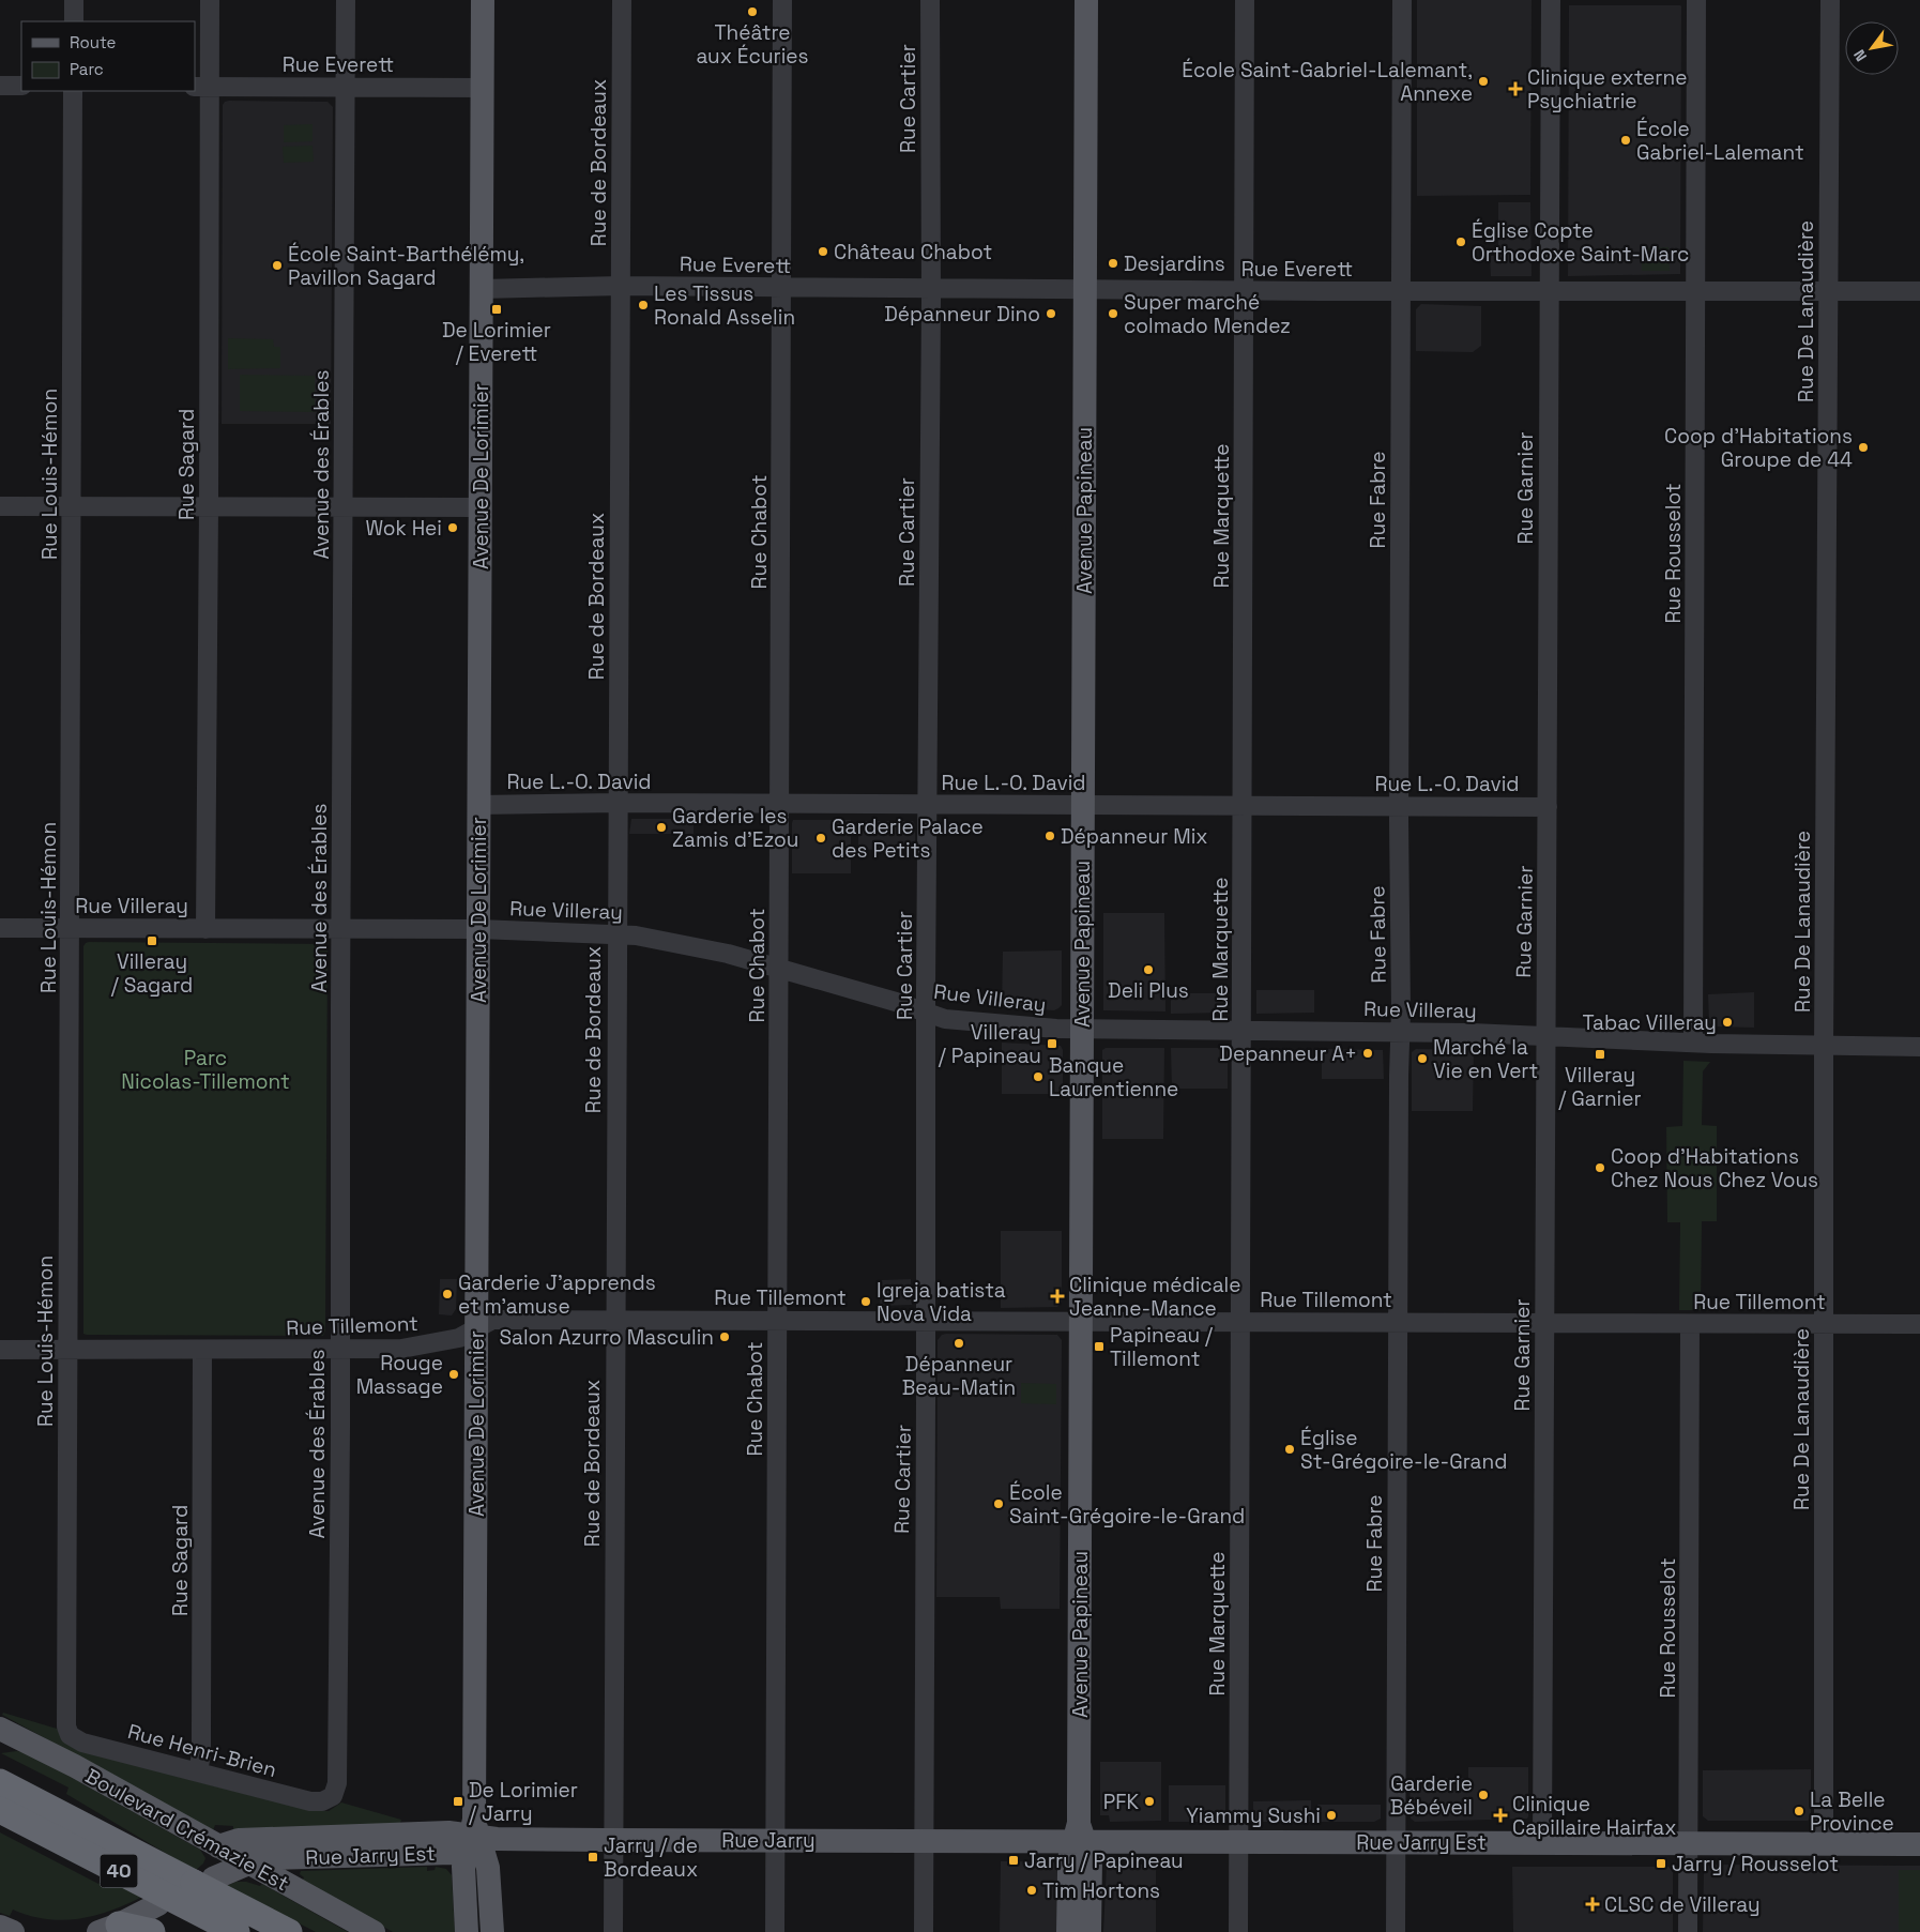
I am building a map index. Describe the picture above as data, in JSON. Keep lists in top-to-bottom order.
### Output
{
  "streets": {
    "highway": ["40"],
    "main road": [
      "Avenue De Lorimier",
      "Avenue Papineau",
      "Boulevard Crémazie Est",
      "Rue Jarry",
      "Rue Jarry Est"
    ],
    "street": [
      "Rue Everett",
      "Rue Cartier",
      "Rue de Bordeaux",
      "Rue De Lanaudière",
      "Rue Sagard",
      "Avenue des Érables",
      "Rue Louis-Hémon",
      "Rue Garnier",
      "Rue Fabre",
      "Rue Marquette",
      "Rue Chabot",
      "Rue Rousselot",
      "Rue L.-O. David",
      "Rue Villeray",
      "Rue Tillemont",
      "Rue Henri-Brien"
    ]
  },
  "crossings": [
    ["Rue Everett", "Rue Cartier"],
    ["Rue Everett", "Rue de Bordeaux"],
    ["Rue Everett", "Rue De Lanaudière"],
    ["Rue Everett", "Rue Sagard"],
    ["Rue Everett", "Avenue des Érables"],
    ["Rue Everett", "Avenue De Lorimier"],
    ["Rue Everett", "Rue Garnier"],
    ["Rue Everett", "Rue Fabre"],
    ["Rue Everett", "Avenue Papineau"],
    ["Rue Everett", "Rue Marquette"],
    ["Rue Everett", "Rue Chabot"],
    ["Rue Everett", "Rue Rousselot"],
    ["Rue Cartier", "Rue L.-O. David"],
    ["Rue Cartier", "Rue Villeray"],
    ["Rue Cartier", "Rue Tillemont"],
    ["Rue Cartier", "Rue Jarry"],
    ["Rue Cartier", "Rue Jarry Est"],
    ["Rue de Bordeaux", "Rue L.-O. David"],
    ["Rue de Bordeaux", "Rue Villeray"],
    ["Rue de Bordeaux", "Rue Tillemont"],
    ["Rue de Bordeaux", "Rue Jarry"],
    ["Rue de Bordeaux", "Rue Jarry Est"],
    ["Rue De Lanaudière", "Rue Villeray"],
    ["Rue De Lanaudière", "Rue Tillemont"],
    ["Rue De Lanaudière", "Rue Jarry Est"],
    ["Rue Sagard", "Rue Villeray"],
    ["Rue Sagard", "Rue Tillemont"],
    ["Rue Sagard", "Rue Henri-Brien"],
    ["Avenue des Érables", "Rue Villeray"],
    ["Avenue des Érables", "Rue Tillemont"],
    ["Avenue des Érables", "Rue Henri-Brien"],
    ["Rue Louis-Hémon", "Rue Villeray"],
    ["Rue Louis-Hémon", "Rue Tillemont"],
    ["Rue Louis-Hémon", "Rue Henri-Brien"],
    ["Avenue De Lorimier", "Rue L.-O. David"],
    ["Avenue De Lorimier", "Rue Villeray"],
    ["Avenue De Lorimier", "Rue Tillemont"],
    ["Avenue De Lorimier", "Rue Jarry Est"],
    ["Rue Garnier", "Rue L.-O. David"],
    ["Rue Garnier", "Rue Villeray"],
    ["Rue Garnier", "Rue Tillemont"],
    ["Rue Garnier", "Rue Jarry Est"],
    ["Rue Fabre", "Rue L.-O. David"],
    ["Rue Fabre", "Rue Villeray"],
    ["Rue Fabre", "Rue Tillemont"],
    ["Rue Fabre", "Rue Jarry Est"],
    ["Avenue Papineau", "Rue L.-O. David"],
    ["Avenue Papineau", "Rue Villeray"],
    ["Avenue Papineau", "Rue Tillemont"],
    ["Avenue Papineau", "Rue Jarry Est"],
    ["Rue Marquette", "Rue L.-O. David"],
    ["Rue Marquette", "Rue Villeray"],
    ["Rue Marquette", "Rue Tillemont"],
    ["Rue Marquette", "Rue Jarry Est"],
    ["Rue Chabot", "Rue L.-O. David"],
    ["Rue Chabot", "Rue Villeray"],
    ["Rue Chabot", "Rue Tillemont"],
    ["Rue Chabot", "Rue Jarry"],
    ["Rue Rousselot", "Rue Villeray"],
    ["Rue Rousselot", "Rue Tillemont"],
    ["Rue Rousselot", "Rue Jarry Est"],
    ["Boulevard Crémazie Est", "Rue Jarry Est"],
    ["Rue Jarry", "Rue Jarry Est"]
  ],
  "parks": ["Parc Nicolas-Tillemont"],
  "places": {
    "other": [
      "Théâtre aux Écuries",
      "École Saint-Gabriel-Lalemant, Annexe",
      "École Gabriel-Lalemant",
      "Église Copte Orthodoxe Saint-Marc",
      "Château Chabot",
      "Desjardins",
      "École Saint-Barthélémy, Pavillon Sagard",
      "Les Tissus Ronald Asselin",
      "Dépanneur Dino",
      "Super marché colmado Mendez",
      "Coop d'Habitations Groupe de 44",
      "Wok Hei",
      "Garderie les Zamis d'Ezou",
      "Dépanneur Mix",
      "Garderie Palace des Petits",
      "Deli Plus",
      "Tabac Villeray",
      "Depanneur A+",
      "Marché la Vie en Vert",
      "Banque Laurentienne",
      "Coop d'Habitations Chez Nous Chez Vous",
      "Garderie J'apprends et m'amuse",
      "Igreja batista Nova Vida",
      "Salon Azurro Masculin",
      "Dépanneur Beau-Matin",
      "Rouge Massage",
      "Église St-Grégoire-le-Grand",
      "École Saint-Grégoire-le-Grand",
      "Garderie Bébéveil",
      "PFK",
      "La Belle Province",
      "Yiammy Sushi",
      "Tim Hortons"
    ],
    "health": [
      "Clinique externe Psychiatrie",
      "Clinique médicale Jeanne-Mance",
      "Clinique Capillaire Hairfax",
      "CLSC de Villeray"
    ],
    "transit": [
      "De Lorimier / Everett",
      "Villeray / Sagard",
      "Villeray / Papineau",
      "Villeray / Garnier",
      "Papineau / Tillemont",
      "De Lorimier / Jarry",
      "Jarry / de Bordeaux",
      "Jarry / Papineau",
      "Jarry / Rousselot"
    ]
  },
  "legend": ["Route", "Parc"],
  "north": "bottom left"
}
